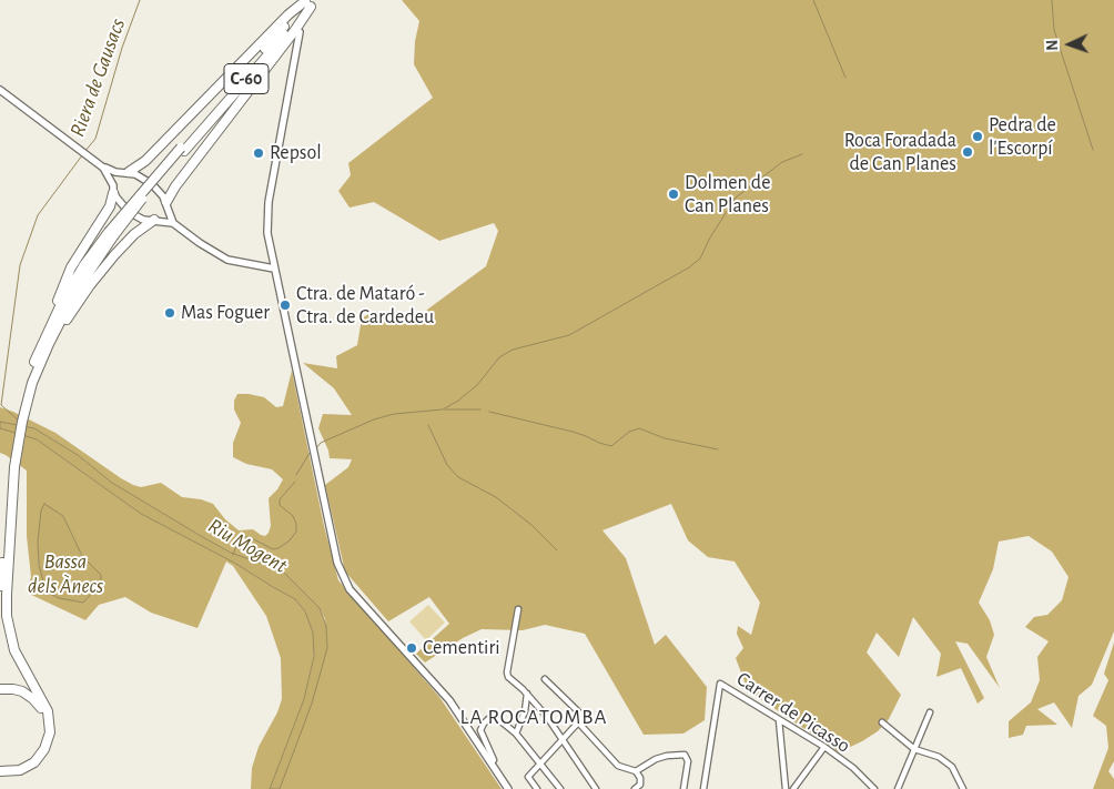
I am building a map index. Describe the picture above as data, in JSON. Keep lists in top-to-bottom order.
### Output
{
  "streets": {
    "highway": ["C-60"],
    "street": ["Carrer de Picasso"]
  },
  "districts": ["LA ROCATOMBA"],
  "water": ["Riera de Gausacs", "Riu Mogent", "Bassa dels Ànecs"],
  "places": [
    "Pedra de l'Escorpí",
    "Roca Foradada de Can Planes",
    "Repsol",
    "Dolmen de Can Planes",
    "Ctra. de Mataró - Ctra. de Cardedeu",
    "Mas Foguer",
    "Cementiri"
  ],
  "north": "left"
}
